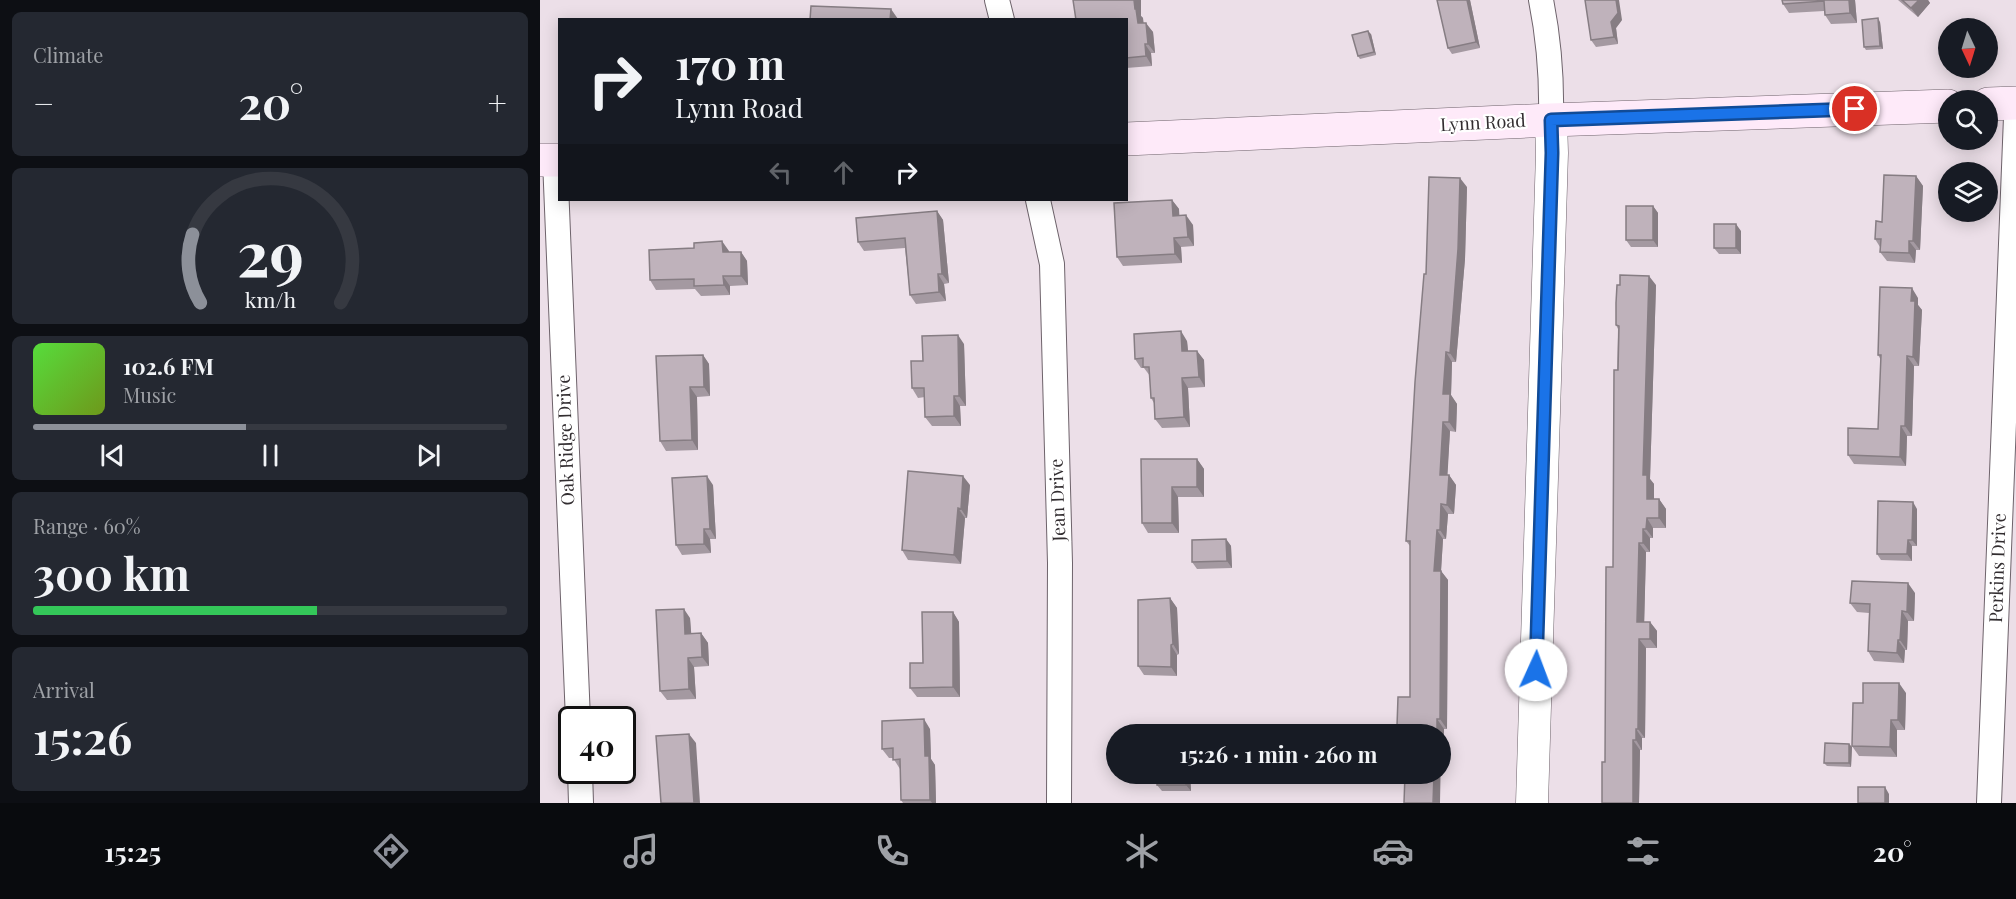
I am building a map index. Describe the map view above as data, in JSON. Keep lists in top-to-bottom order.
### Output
{
  "streets": {
    "main road": ["Lynn Road"],
    "street": ["Oak Ridge Drive", "Jean Drive", "Perkins Drive"]
  },
  "north": "bottom",
  "page": {
    "tile": [
      "Climate",
      ["Range · 60%", "300 km"],
      ["Arrival", "15:26"]
    ],
    "turn": ["170 m", "Lynn Road"],
    "heat": ["−", "20°", "+"],
    "song": ["102.6 FM", "Music"],
    "limit": "40",
    "trip": "15:26 · 1 min · 260 m",
    "tabs": ["15:25", "20°"],
    "gauge": ["29", "km/h"]
  }
}
